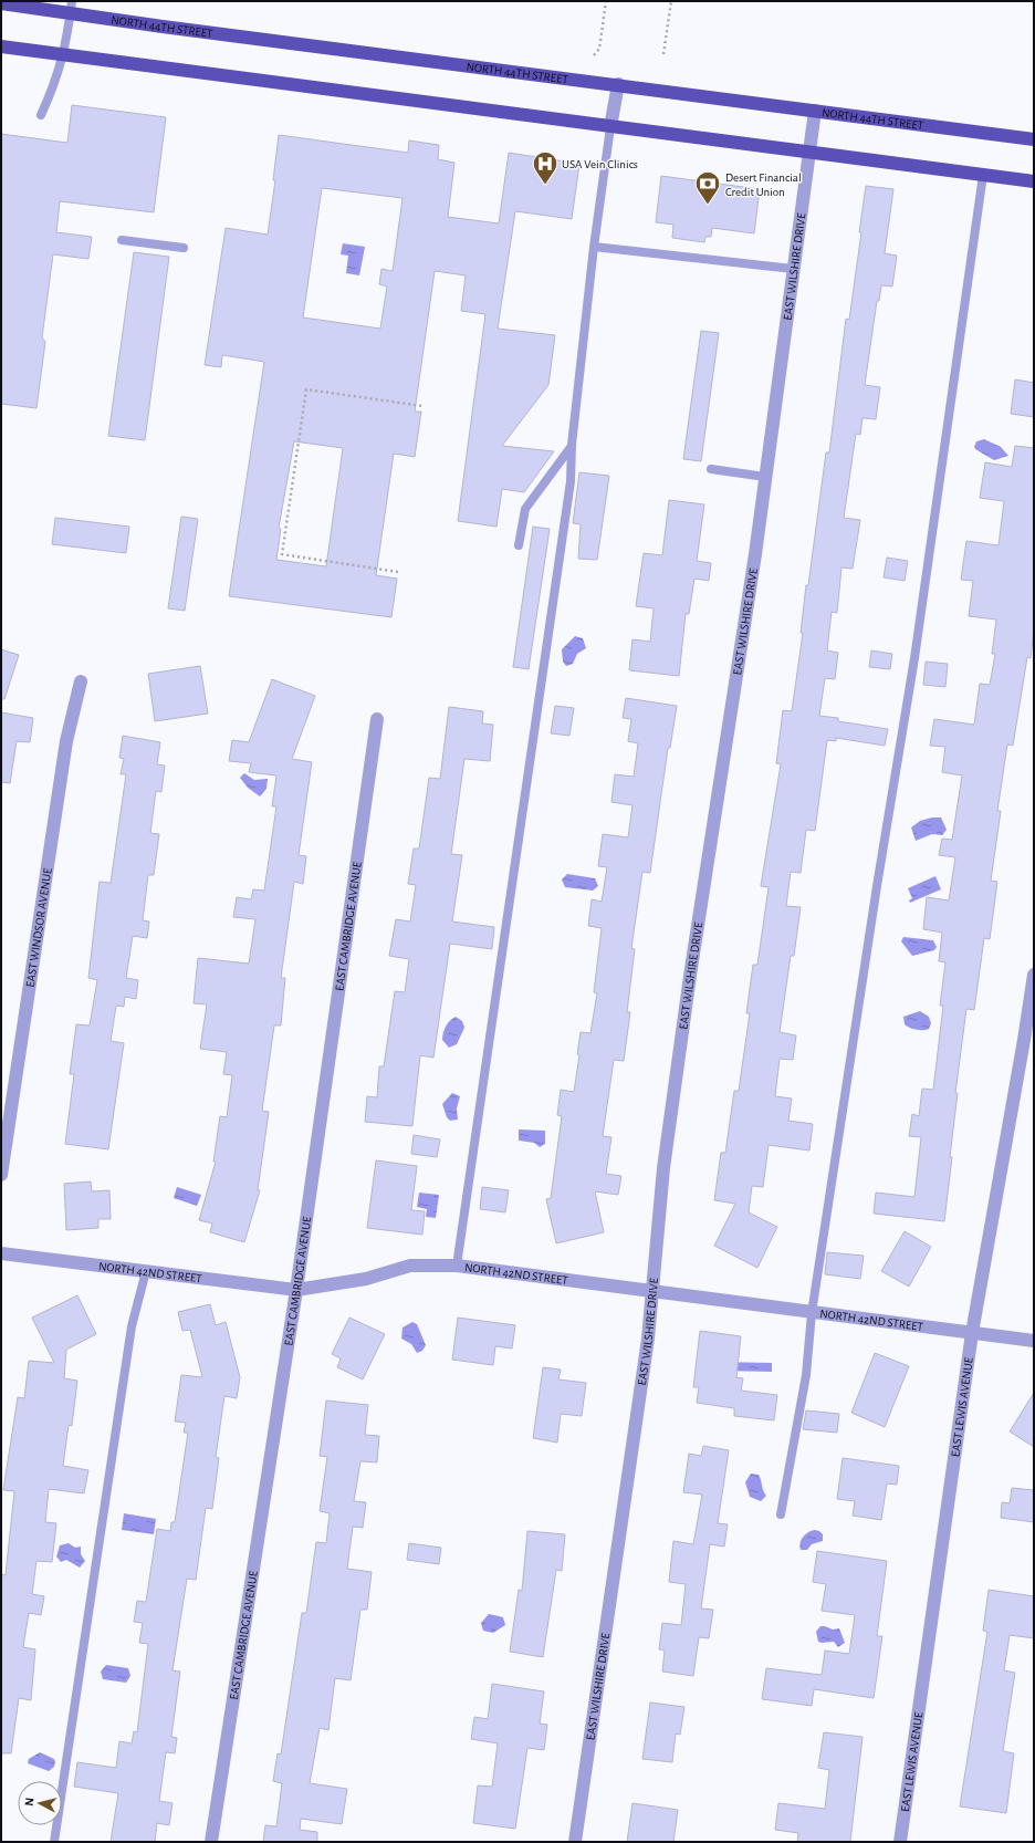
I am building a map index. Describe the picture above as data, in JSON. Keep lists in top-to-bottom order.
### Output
{
  "streets": {
    "main road": ["NORTH 44TH STREET"],
    "street": [
      "EAST WILSHIRE DRIVE",
      "EAST CAMBRIDGE AVENUE",
      "EAST WINDSOR AVENUE",
      "NORTH 42ND STREET",
      "EAST LEWIS AVENUE"
    ]
  },
  "crossings": [
    ["NORTH 44TH STREET", "EAST WILSHIRE DRIVE"],
    ["EAST WILSHIRE DRIVE", "NORTH 42ND STREET"],
    ["EAST CAMBRIDGE AVENUE", "NORTH 42ND STREET"],
    ["NORTH 42ND STREET", "EAST LEWIS AVENUE"]
  ],
  "places": {
    "hospital": ["USA Vein Clinics"],
    "bank": ["Desert Financial Credit Union"]
  },
  "north": "left"
}
